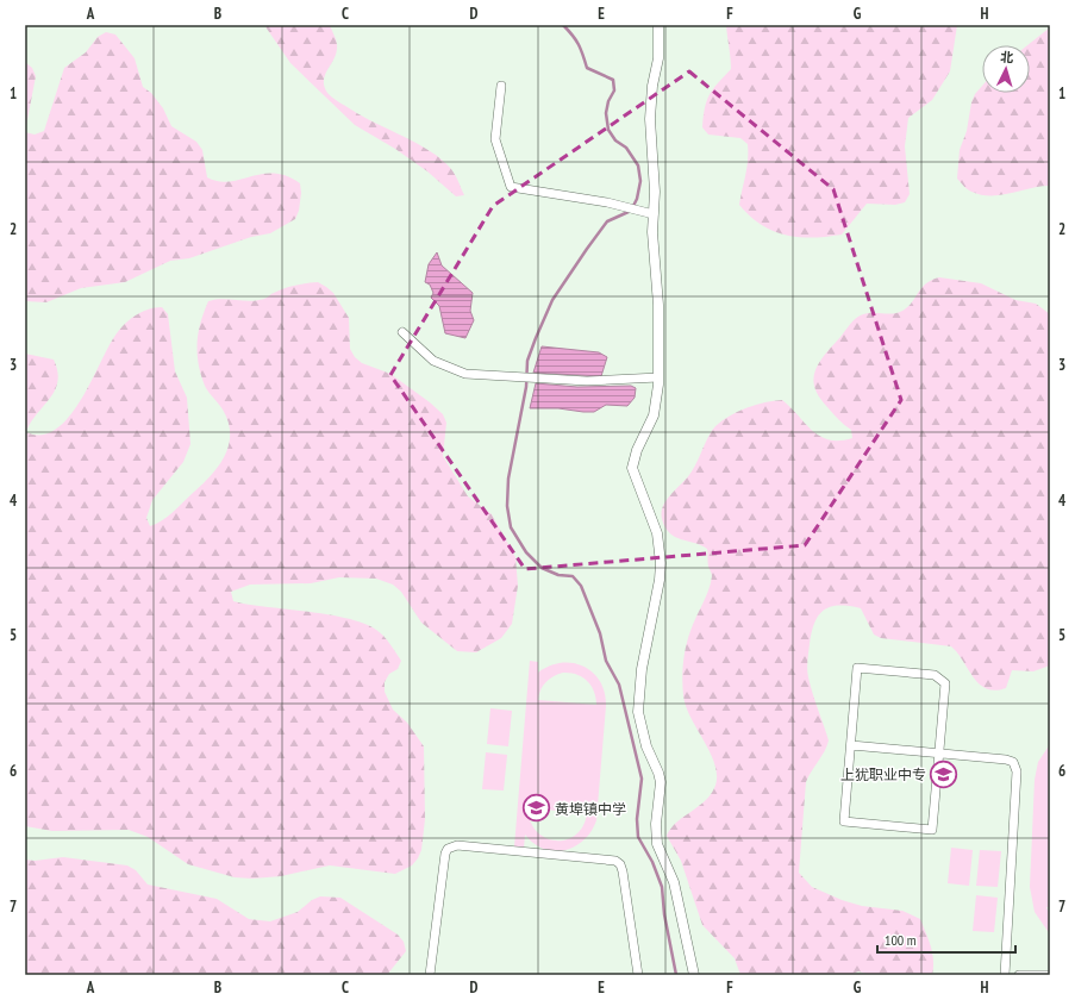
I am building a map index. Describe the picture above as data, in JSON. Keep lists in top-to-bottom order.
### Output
{
  "places": {
    "school or university": ["上犹职业中专", "黄埠镇中学"]
  },
  "scale_bar": "100 m",
  "north": "top",
  "grid": {
    "columns": [
      "A",
      "B",
      "C",
      "D",
      "E",
      "F",
      "G",
      "H"
    ],
    "rows": [
      "1",
      "2",
      "3",
      "4",
      "5",
      "6",
      "7"
    ]
  }
}
